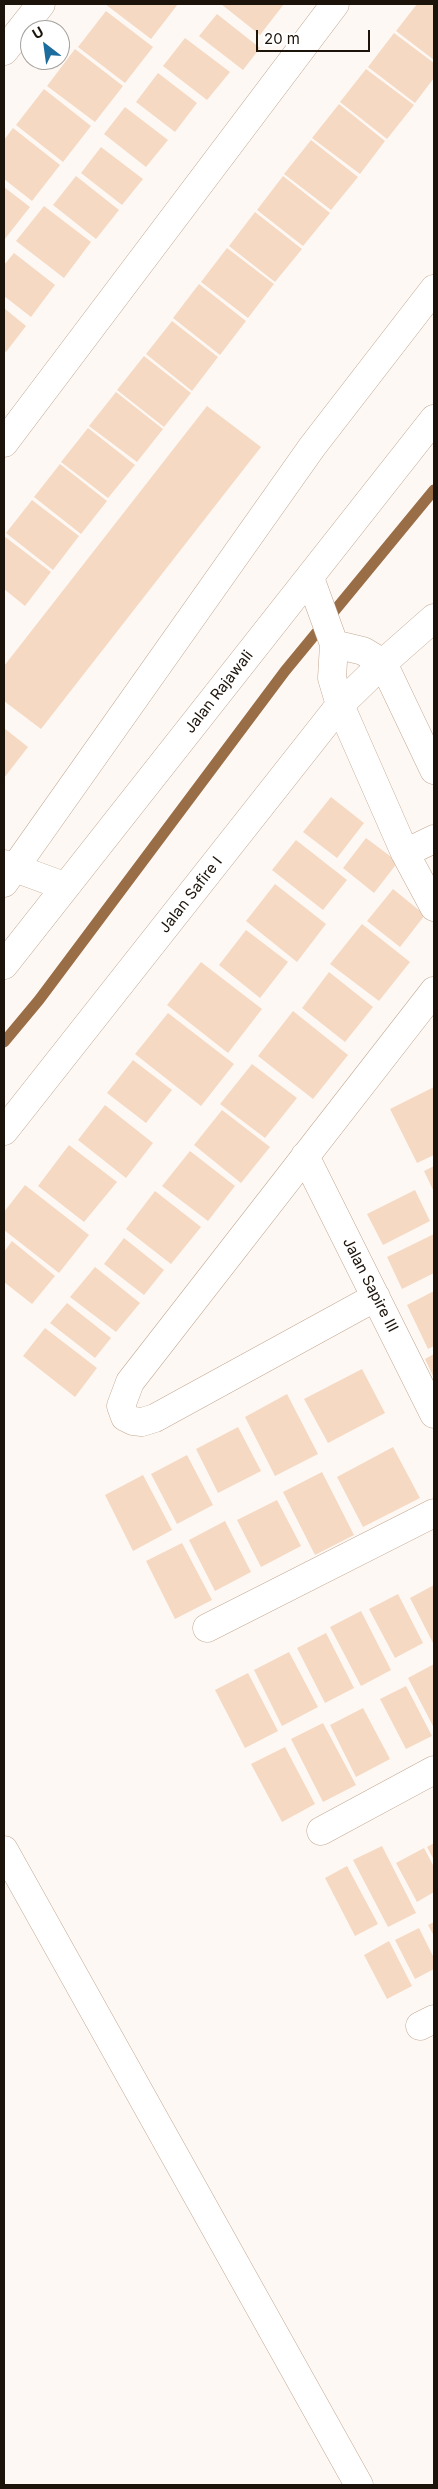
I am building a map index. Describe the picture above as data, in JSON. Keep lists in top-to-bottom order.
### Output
{
  "streets": {
    "street": ["Jalan Rajawali", "Jalan Safire I", "Jalan Sapire III"]
  },
  "scale_bar": "20 m",
  "north": "top left"
}
